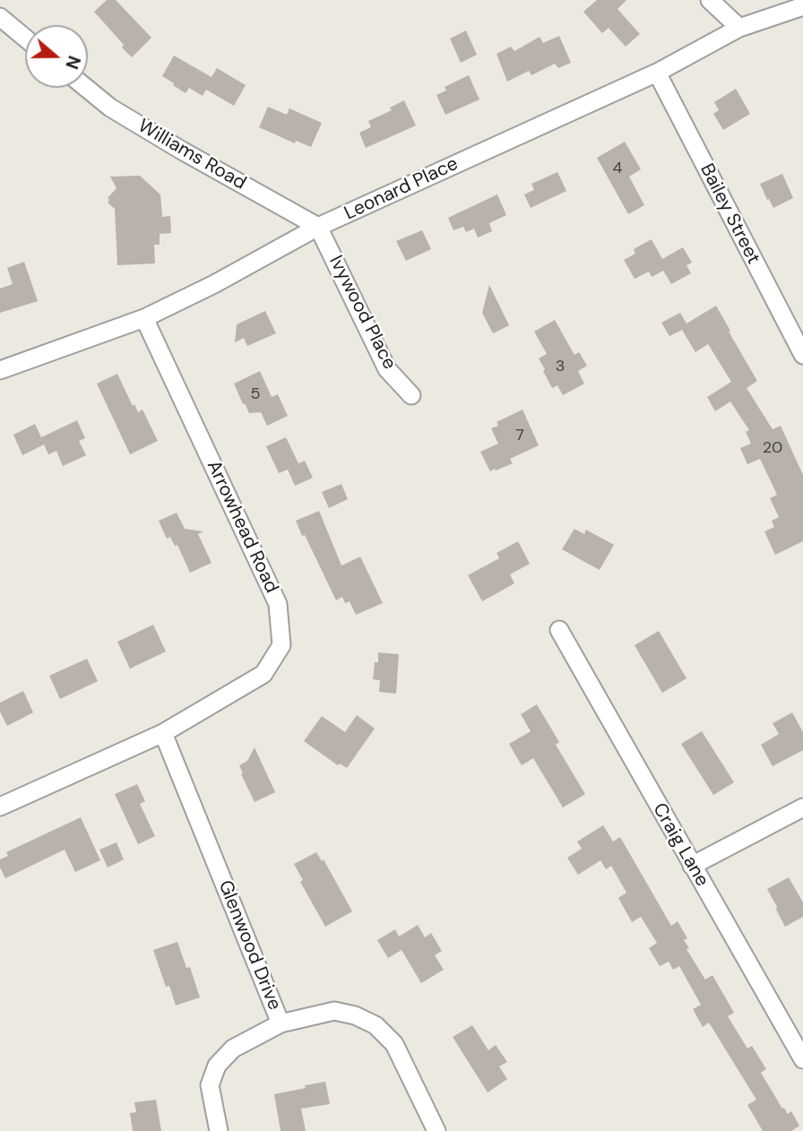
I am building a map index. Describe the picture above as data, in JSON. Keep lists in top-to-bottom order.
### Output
{
  "streets": {
    "street": [
      "Williams Road",
      "Leonard Place",
      "Bailey Street",
      "Ivywood Place",
      "Arrowhead Road",
      "Craig Lane",
      "Glenwood Drive"
    ]
  },
  "crossings": [
    ["Williams Road", "Leonard Place"],
    ["Williams Road", "Ivywood Place"],
    ["Leonard Place", "Bailey Street"],
    ["Leonard Place", "Ivywood Place"],
    ["Leonard Place", "Arrowhead Road"],
    ["Arrowhead Road", "Glenwood Drive"]
  ],
  "house_numbers": [
    "4",
    "3",
    "5",
    "7",
    "20"
  ],
  "north": "right"
}
